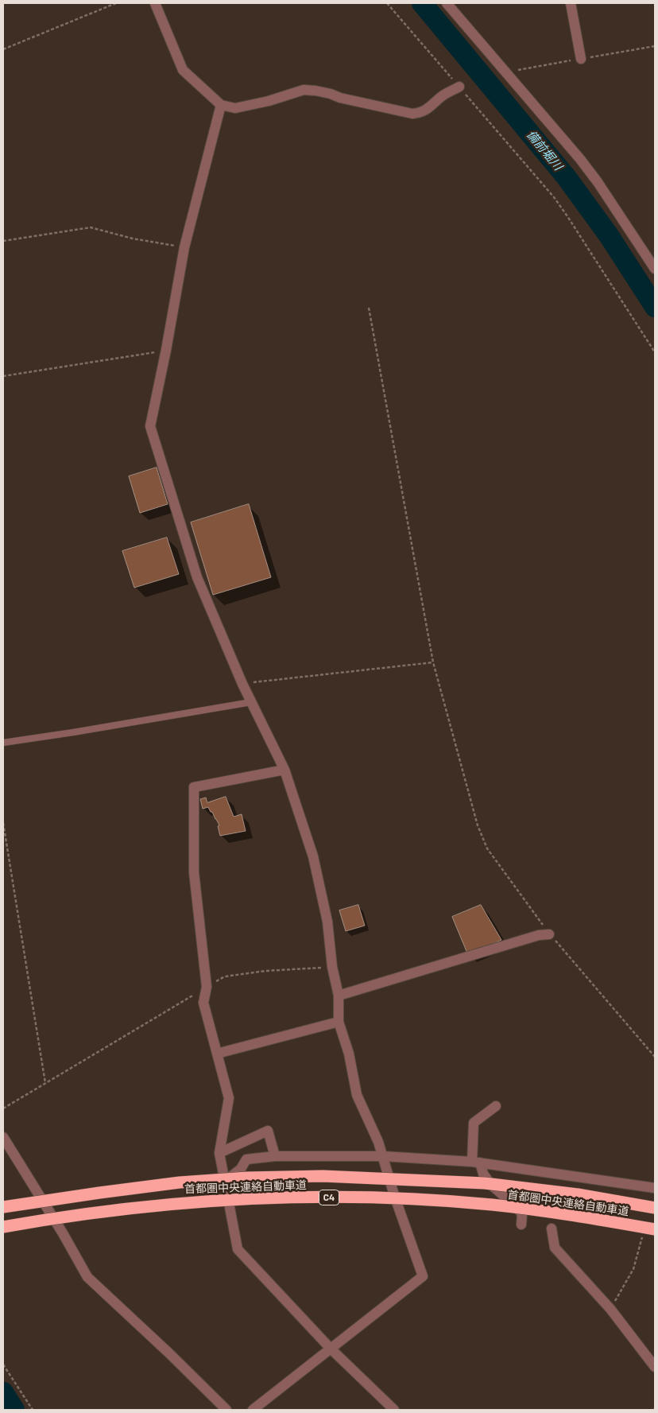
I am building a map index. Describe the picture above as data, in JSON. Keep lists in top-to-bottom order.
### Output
{
  "streets": {
    "highway": ["首都圏中央連絡自動車道", "C4"]
  },
  "water": ["備前堀川"]
}
